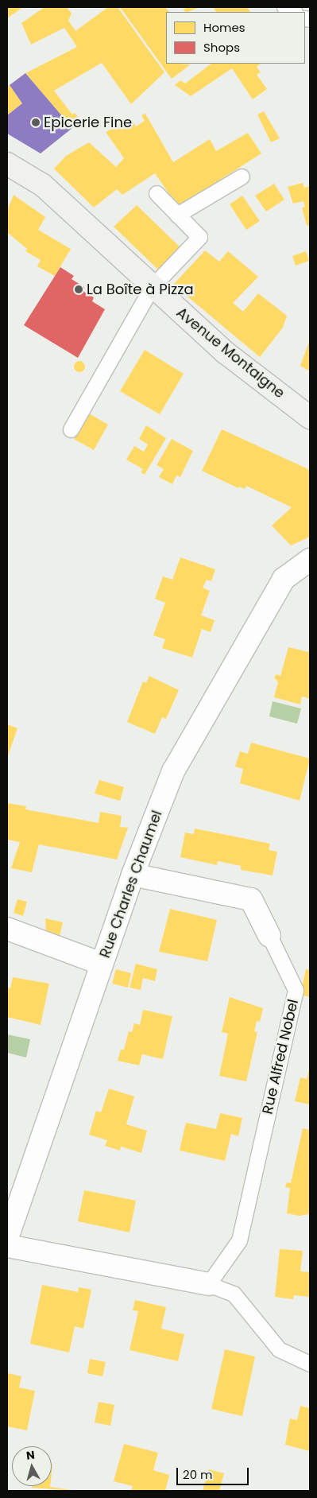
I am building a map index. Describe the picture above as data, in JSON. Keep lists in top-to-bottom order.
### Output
{
  "streets": {
    "main road": ["Avenue Montaigne"],
    "street": ["Rue Charles Chaumel", "Rue Alfred Nobel"]
  },
  "crossings": [
    ["Rue Charles Chaumel", "Rue Alfred Nobel"]
  ],
  "places": ["Epicerie Fine", "La Boîte à Pizza"],
  "legend": ["Homes", "Shops"],
  "scale_bar": "20 m",
  "north": "top"
}
